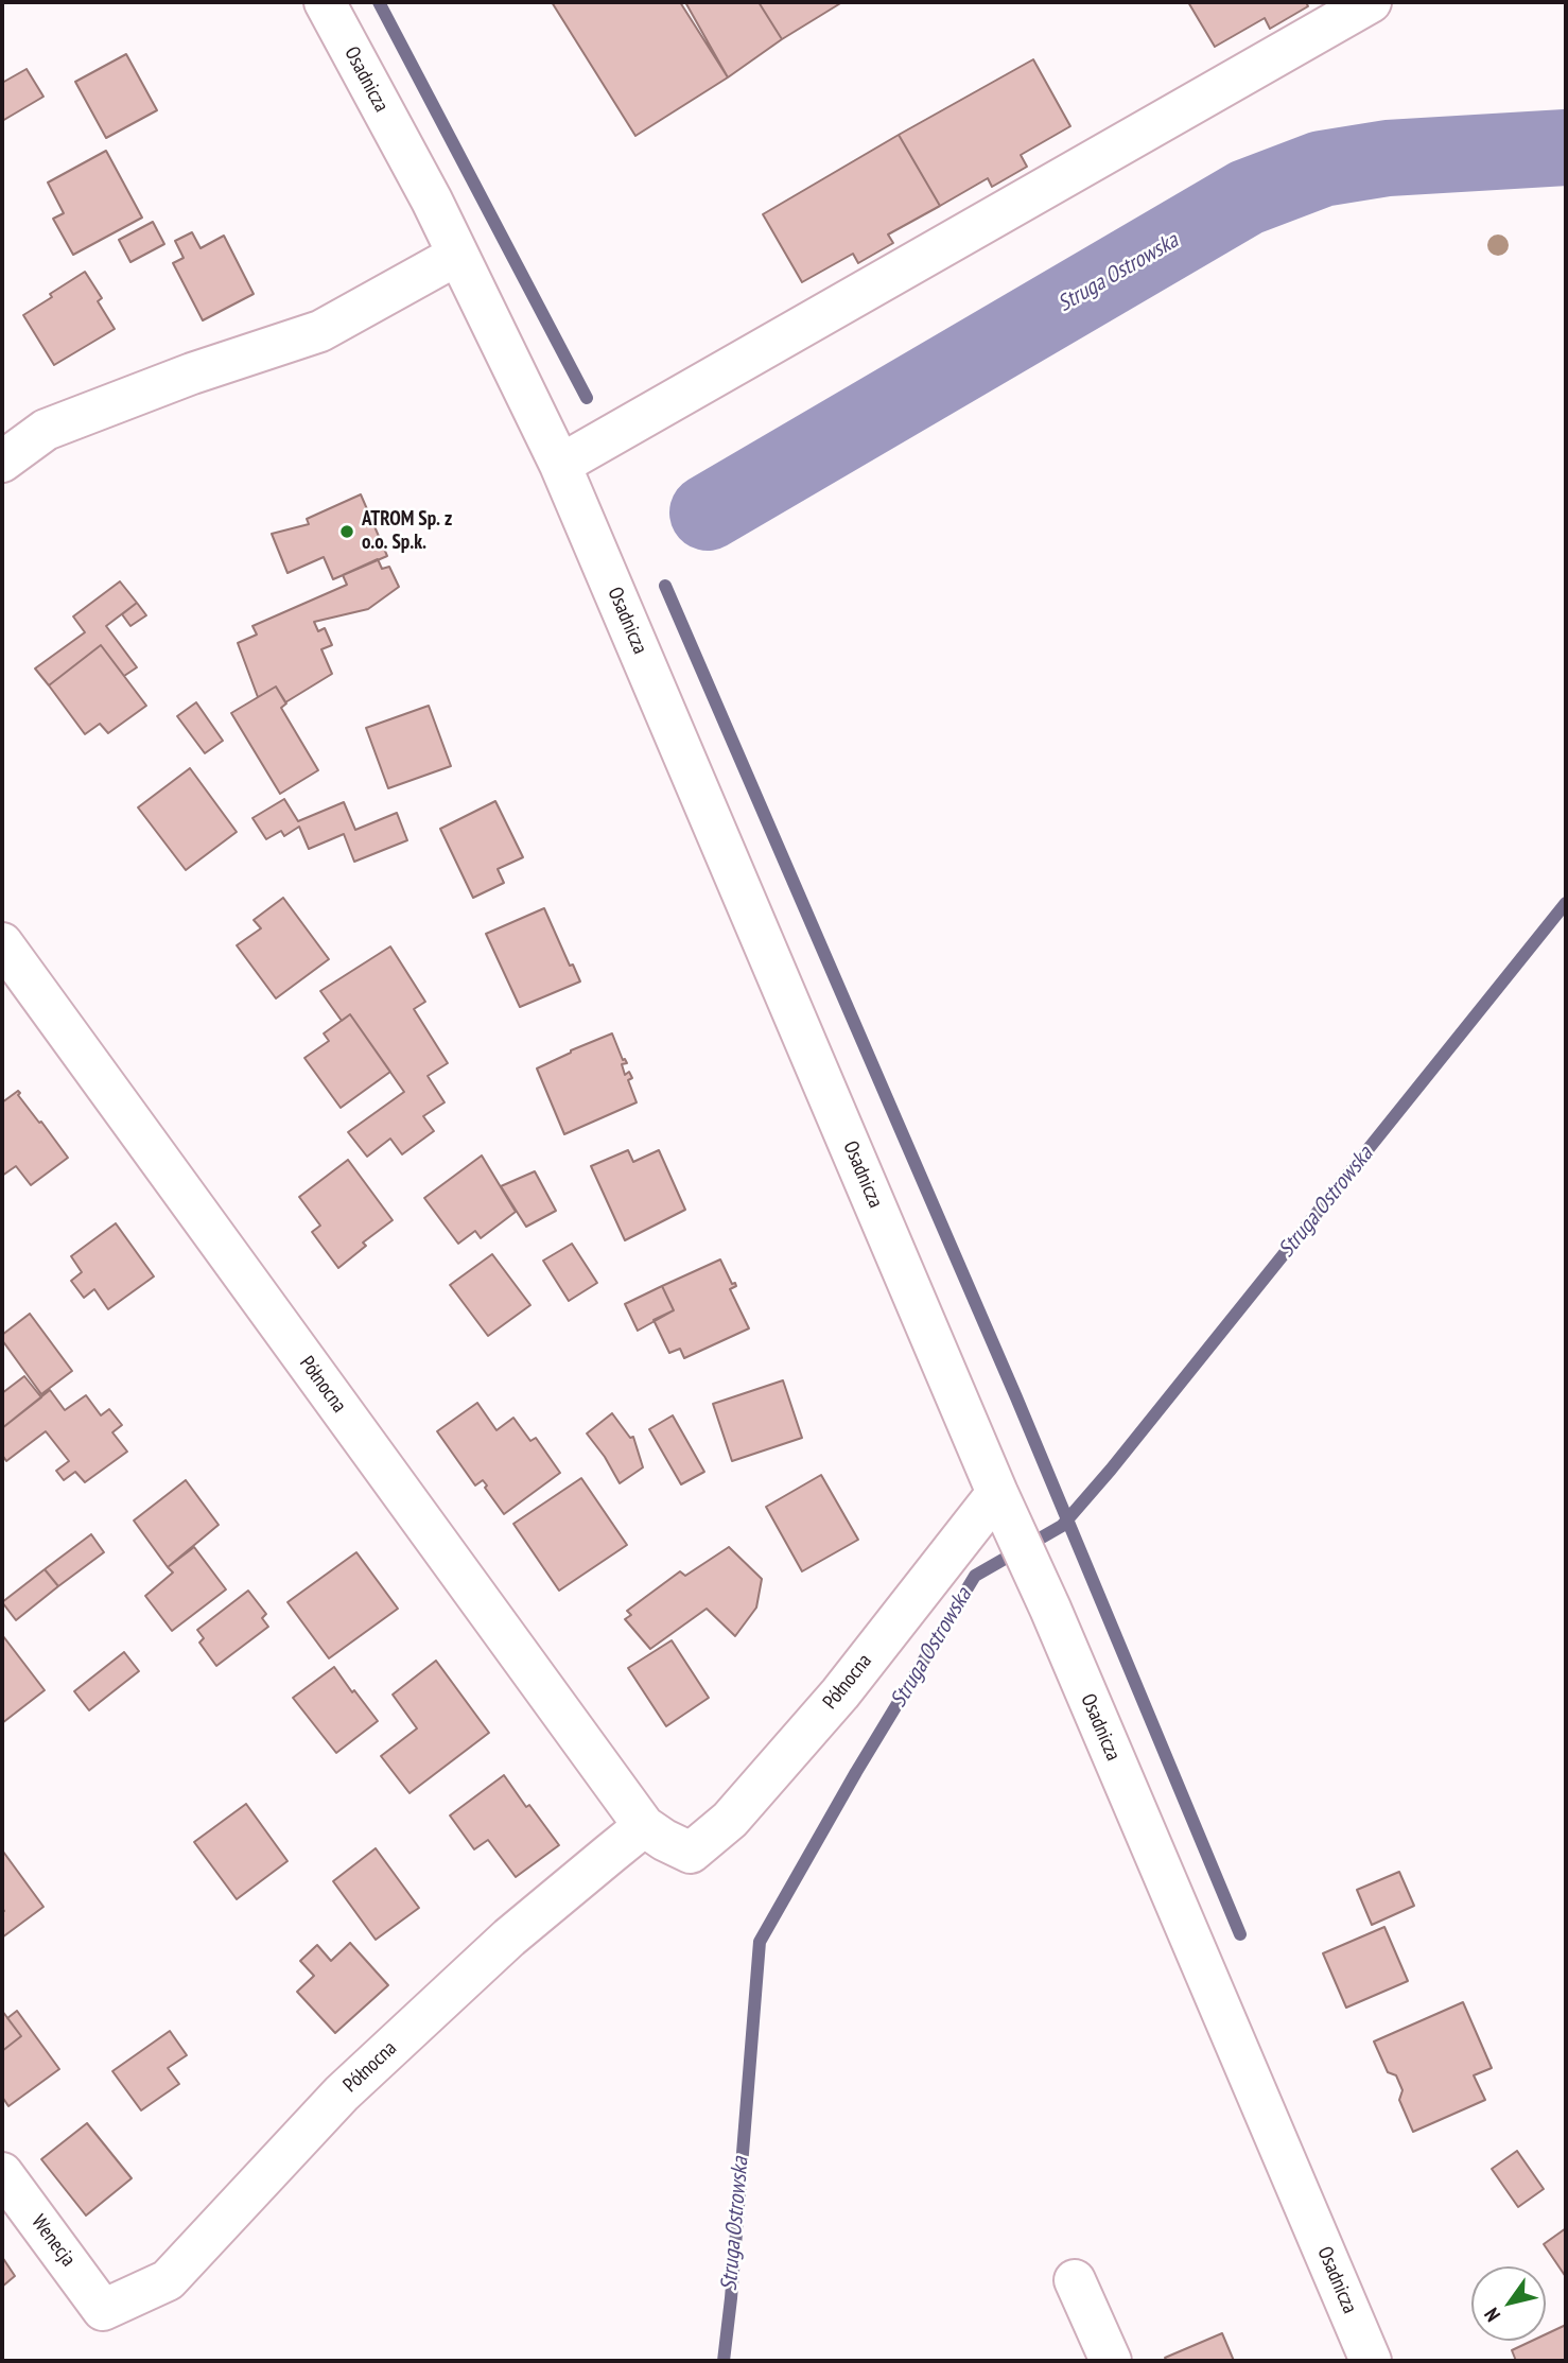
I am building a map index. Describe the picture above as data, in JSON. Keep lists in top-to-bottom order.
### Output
{
  "streets": {
    "street": ["Osadnicza", "Północna", "Wenecja"]
  },
  "crossings": [
    ["Osadnicza", "Północna"],
    ["Północna", "Wenecja"]
  ],
  "water": ["Struga Ostrowska"],
  "places": ["ATROM Sp. z o.o. Sp.k."],
  "north": "bottom left"
}
